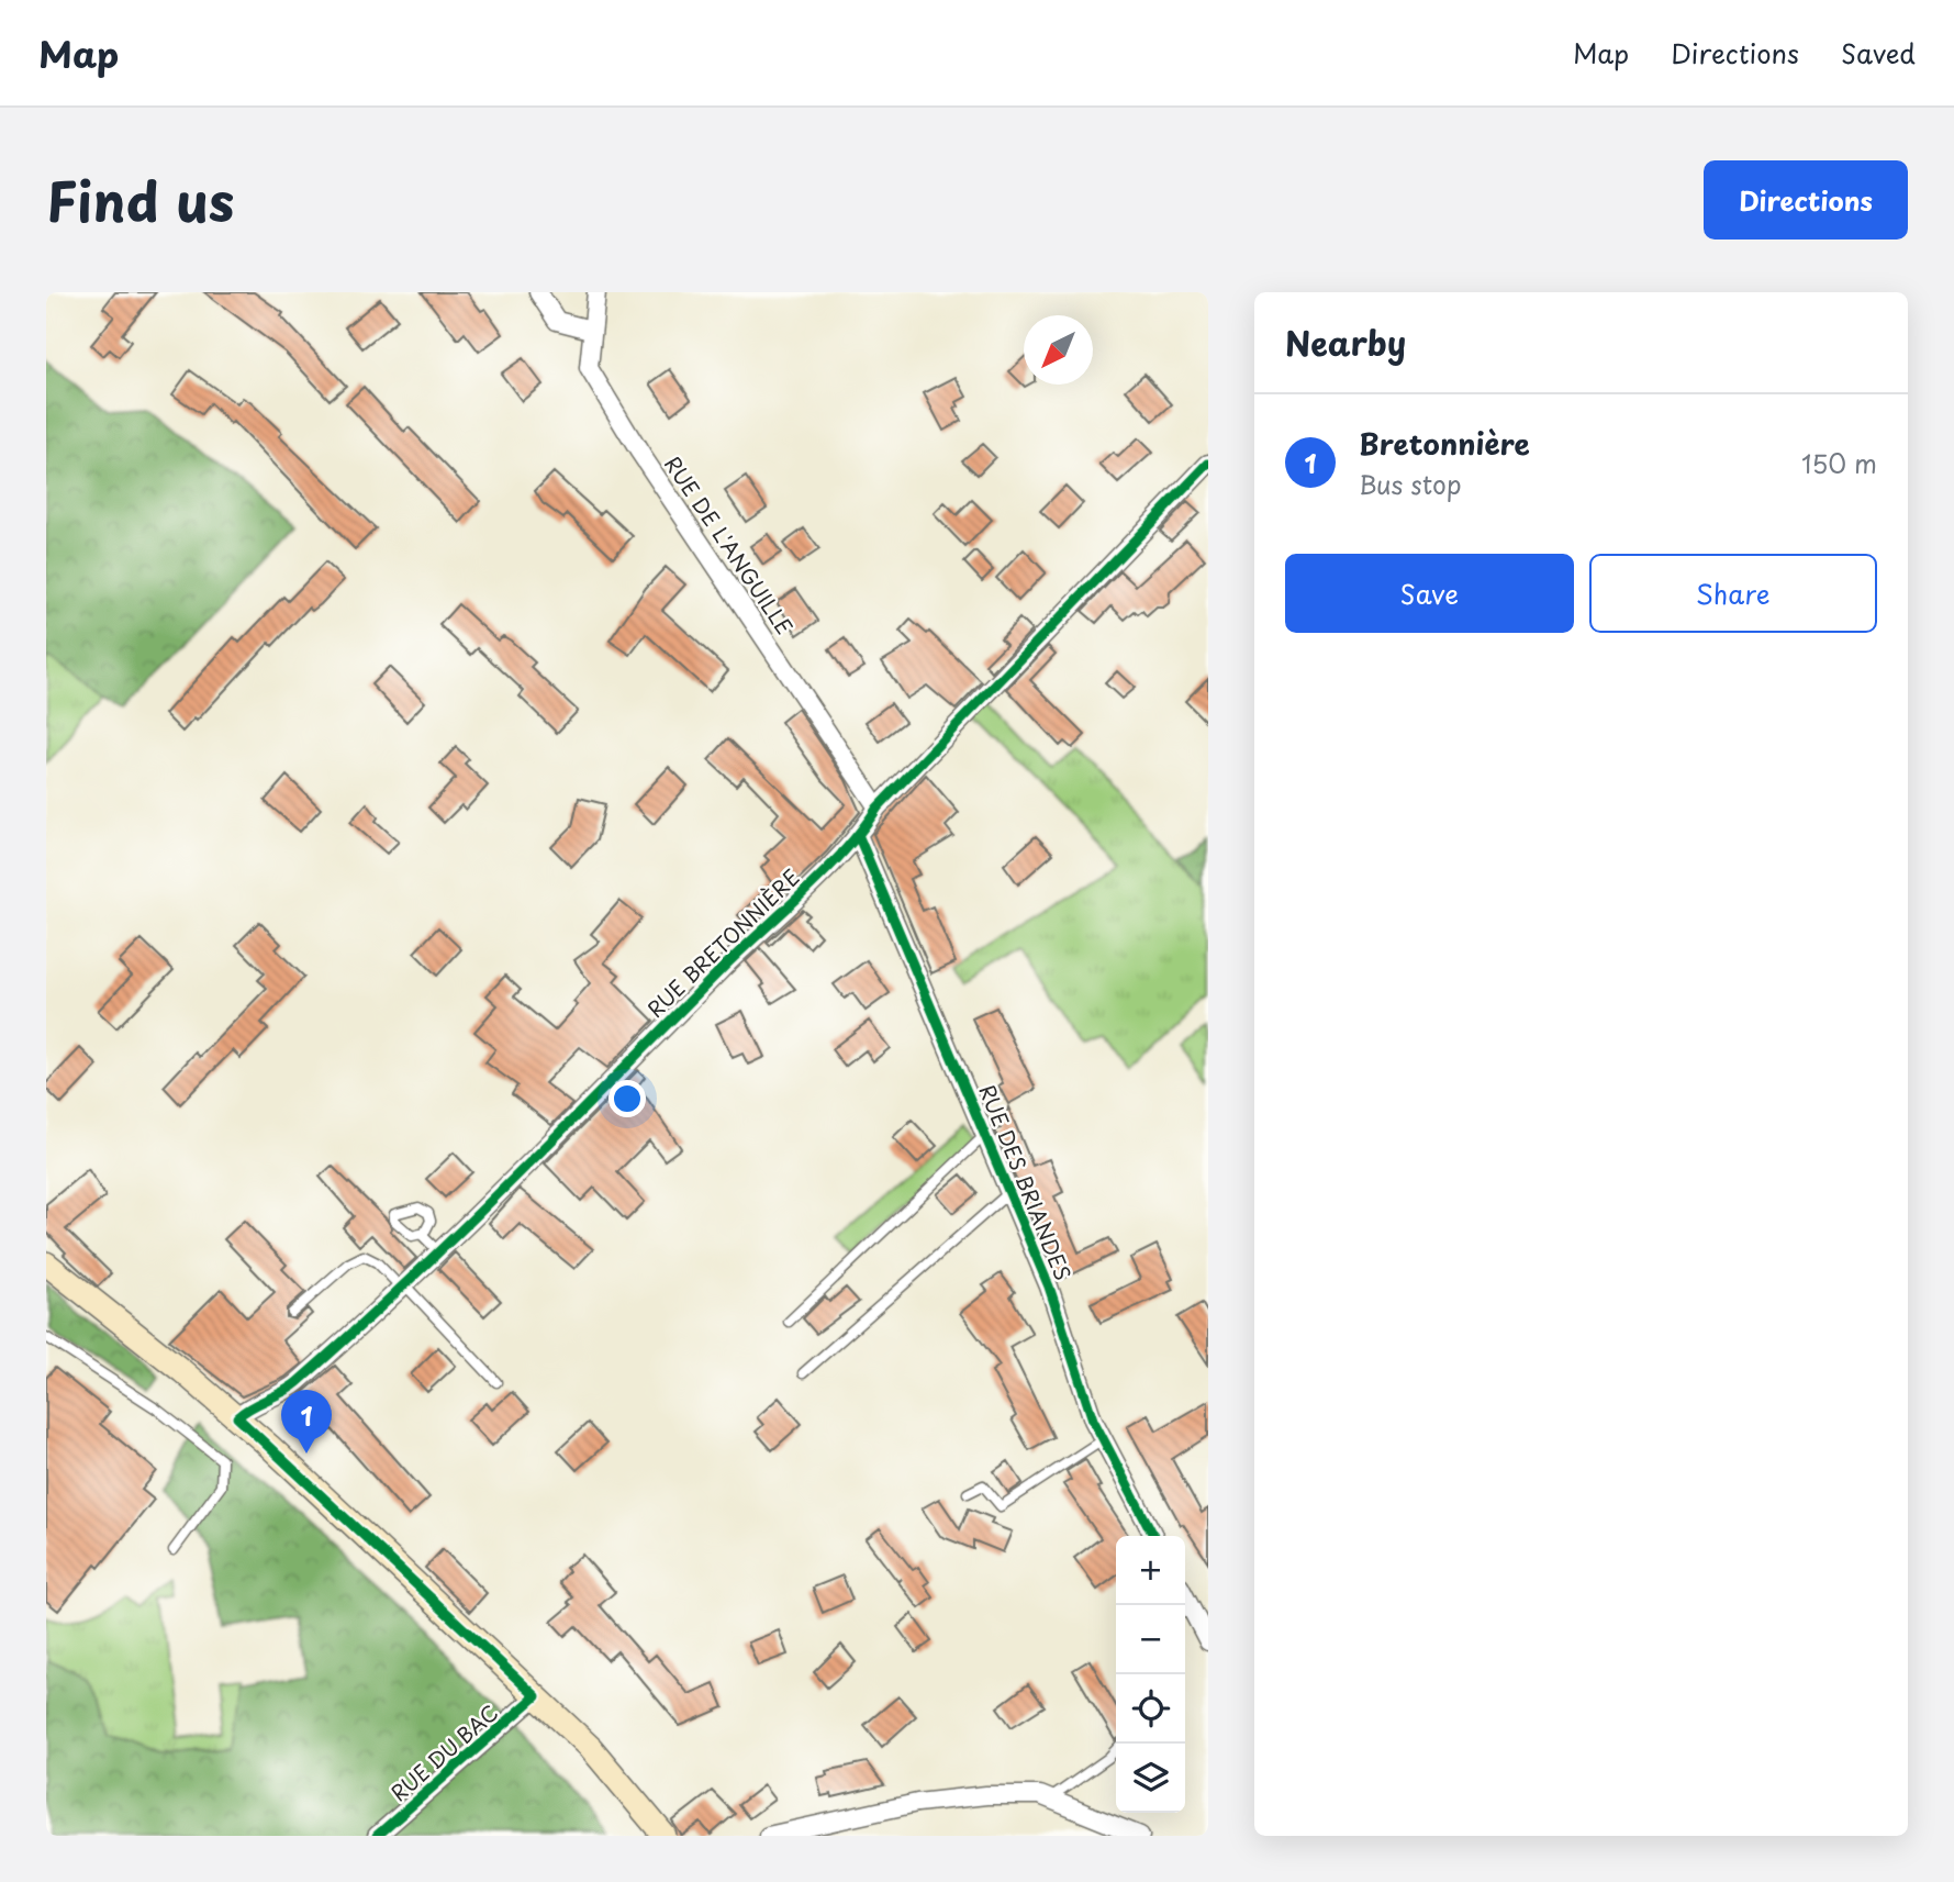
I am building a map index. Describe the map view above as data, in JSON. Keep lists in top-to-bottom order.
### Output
{
  "streets": {
    "street": [
      "RUE DE L'ANGUILLE",
      "RUE BRETONNIÈRE",
      "RUE DES BRIANDES",
      "RUE DU BAC"
    ]
  },
  "crossings": [
    ["RUE DE L'ANGUILLE", "RUE BRETONNIÈRE"],
    ["RUE BRETONNIÈRE", "RUE DES BRIANDES"]
  ],
  "north": "bottom left",
  "page": {
    "header": "Map",
    "nav": ["Map", "Directions", "Saved"],
    "title": "Find us",
    "buttons": [
      "Directions",
      ["Save", "Share"]
    ],
    "heading": "Nearby",
    "list": [
      {
        "mark": "1",
        "name": "Bretonnière",
        "note": "Bus stop",
        "value": "150 m"
      }
    ],
    "pins": "1",
    "map_buttons": ["+", "−"]
  }
}
